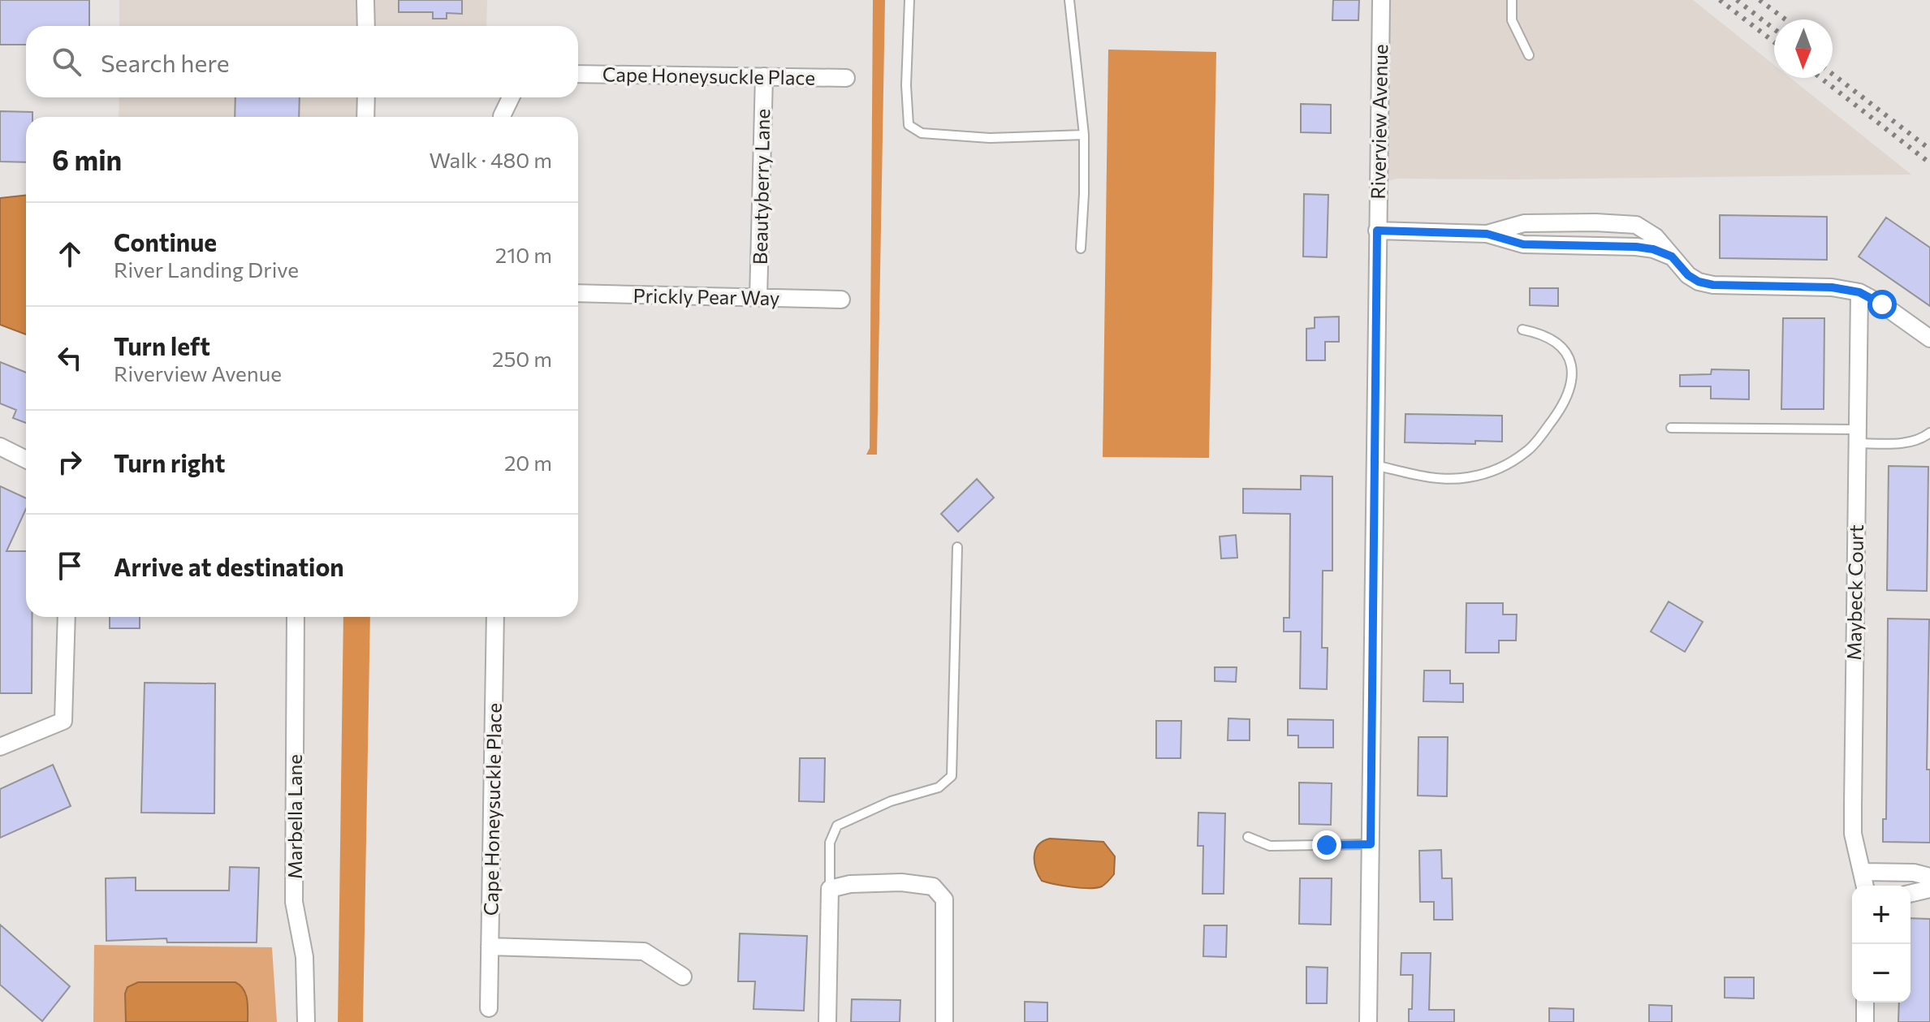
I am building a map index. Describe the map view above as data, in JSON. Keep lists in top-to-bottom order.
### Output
{
  "streets": {
    "street": [
      "Cape Honeysuckle Place",
      "Riverview Avenue",
      "Beautyberry Lane",
      "Prickly Pear Way",
      "Maybeck Court",
      "Marbella Lane"
    ]
  },
  "crossings": [
    ["Cape Honeysuckle Place", "Beautyberry Lane"],
    ["Beautyberry Lane", "Prickly Pear Way"]
  ],
  "north": "bottom",
  "page": {
    "search": "Search here",
    "heading": ["6 min", "Walk · 480 m"],
    "list": [
      ["Continue", "River Landing Drive", "210 m"],
      ["Turn left", "Riverview Avenue", "250 m"],
      ["Turn right", "20 m"],
      "Arrive at destination"
    ],
    "map_buttons": ["+", "−"]
  }
}
